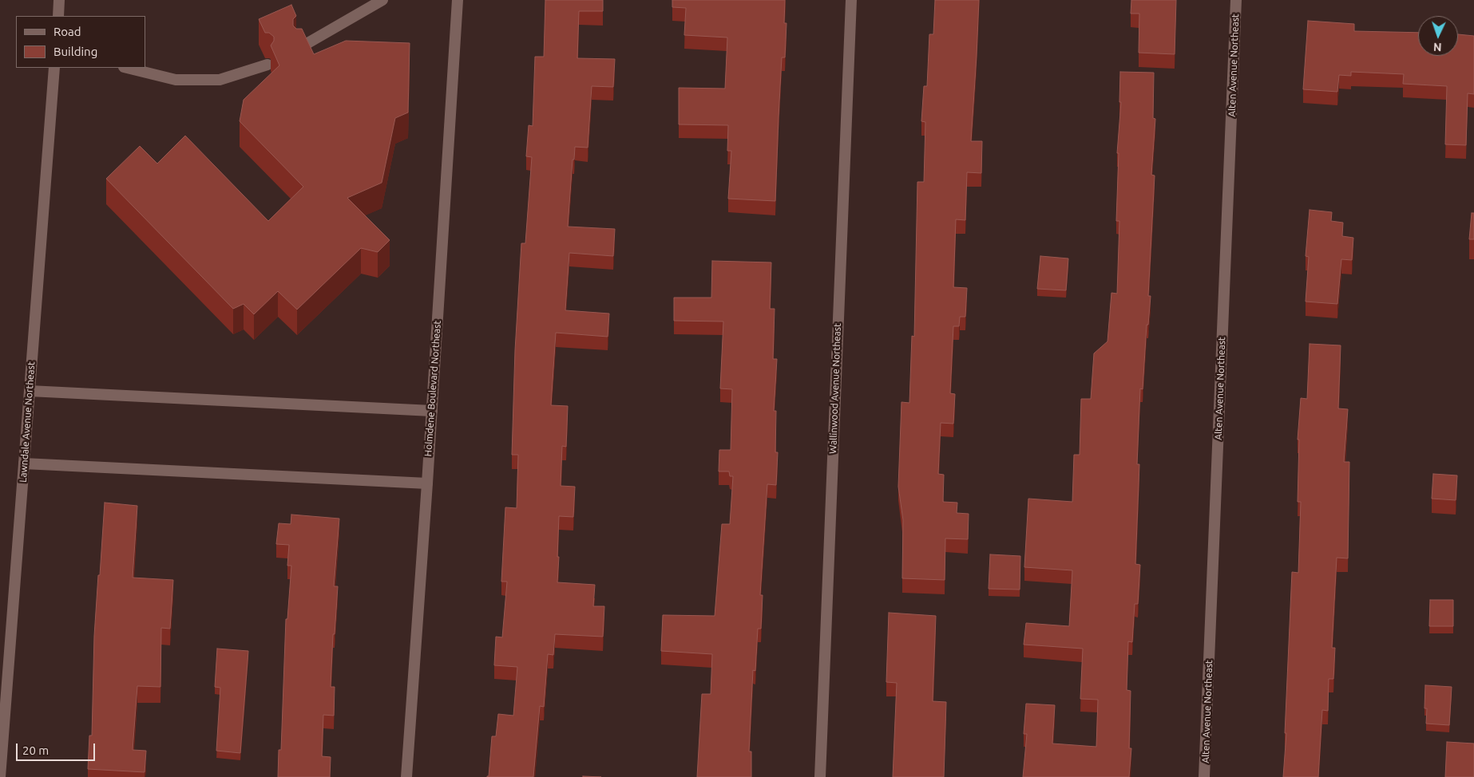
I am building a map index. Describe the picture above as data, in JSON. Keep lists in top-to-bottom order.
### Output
{
  "streets": {
    "street": [
      "Alten Avenue Northeast",
      "Holmdene Boulevard Northeast",
      "Wallinwood Avenue Northeast",
      "Lawndale Avenue Northeast"
    ]
  },
  "legend": ["Road", "Building"],
  "scale_bar": "20 m",
  "north": "bottom"
}
